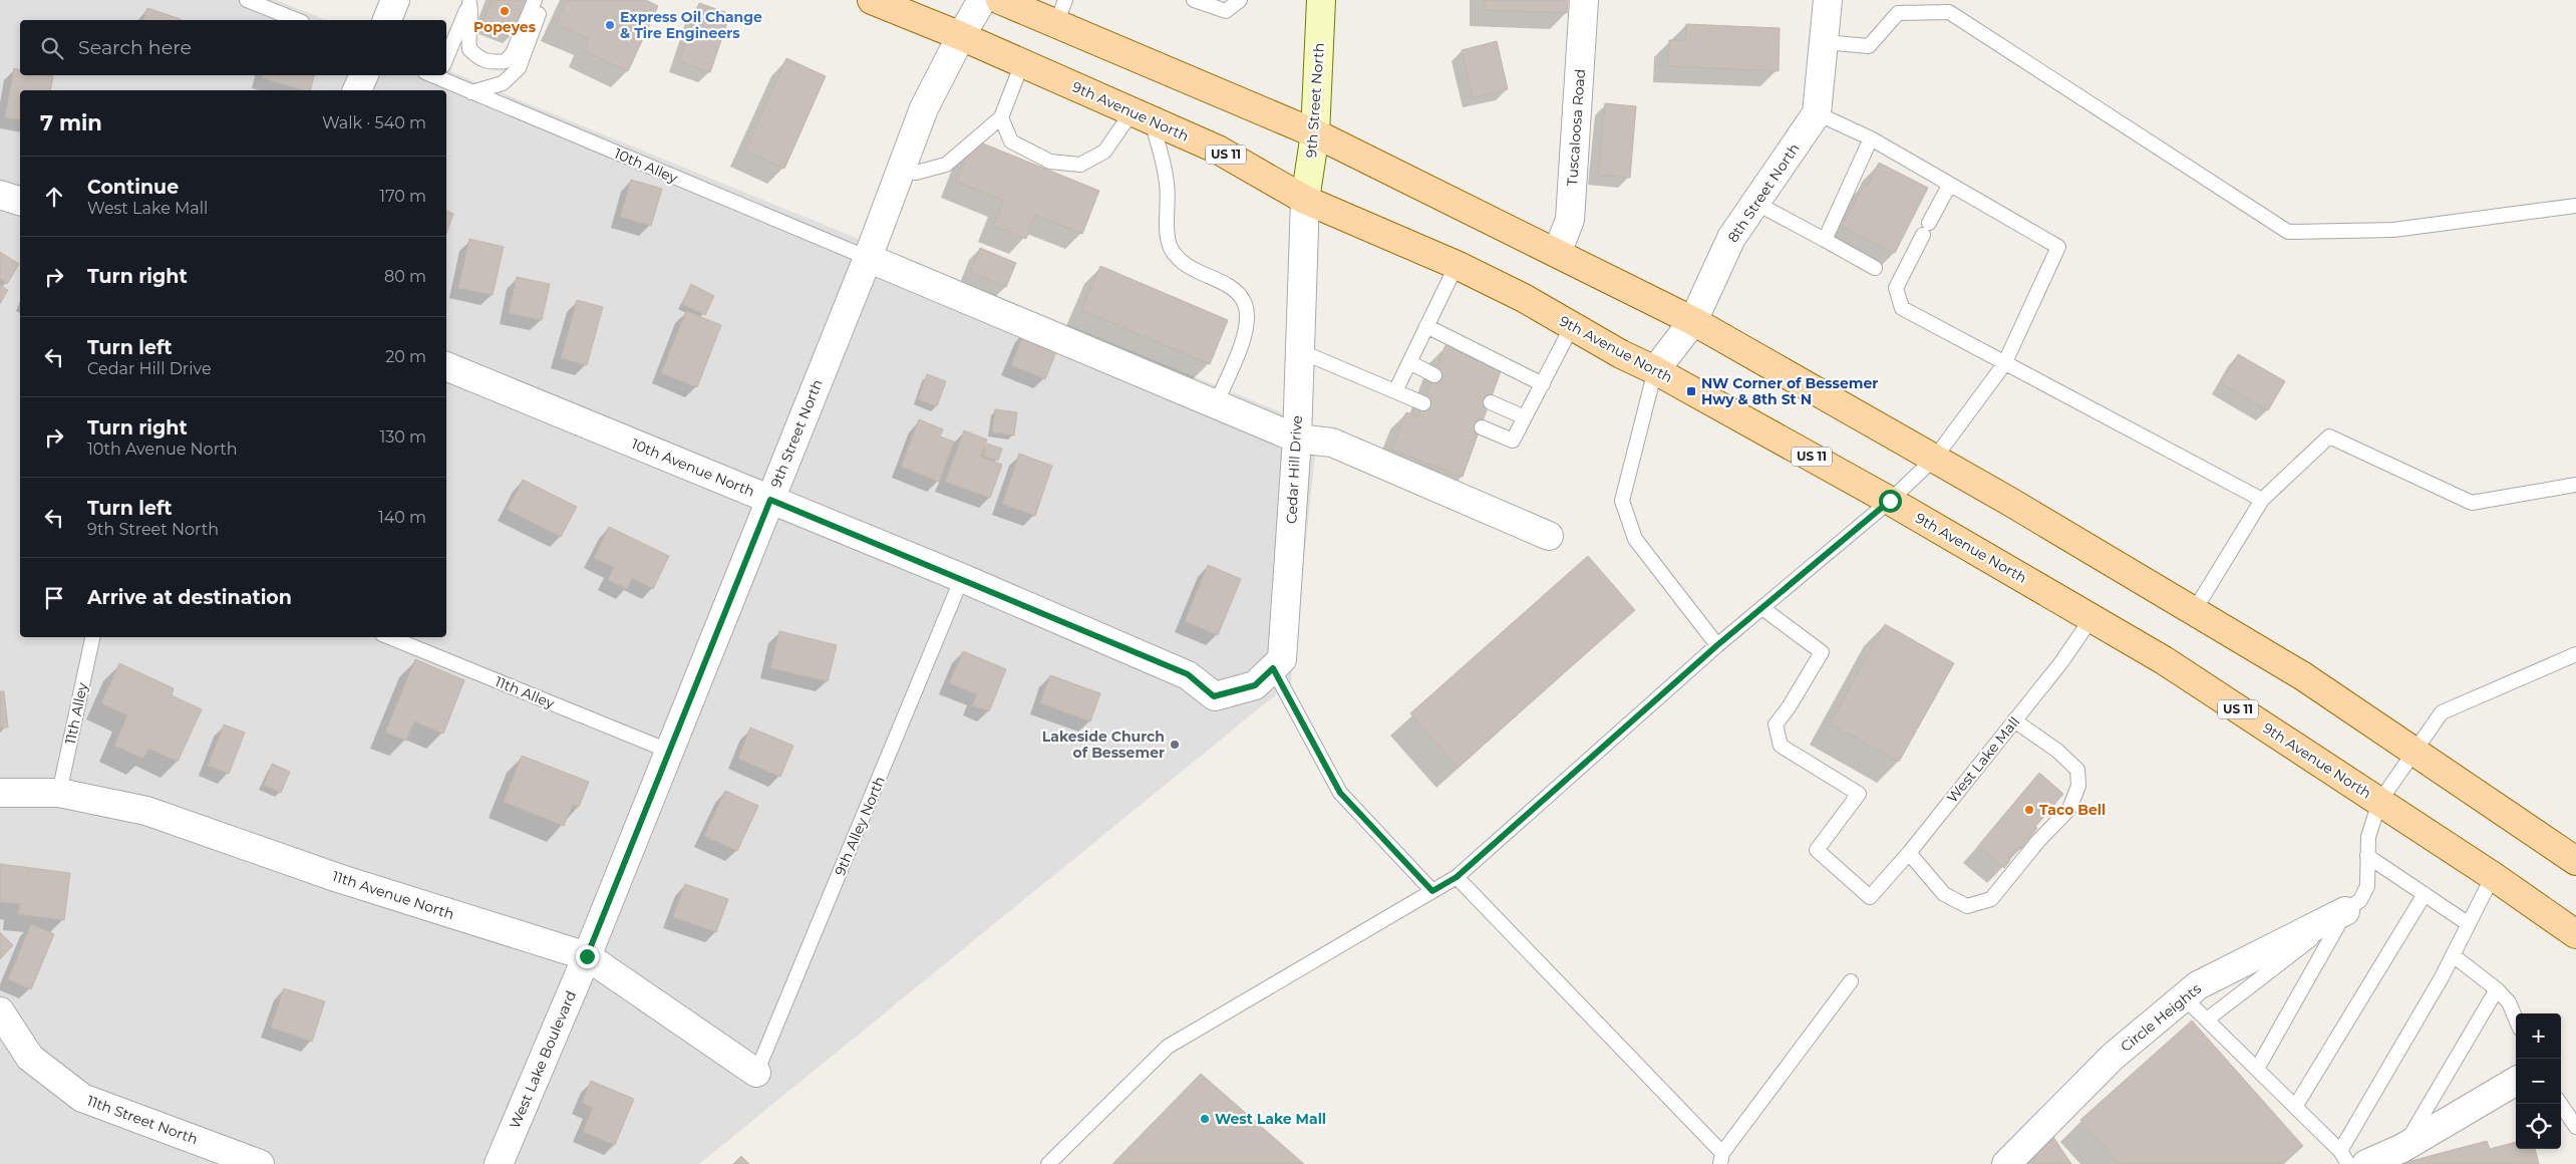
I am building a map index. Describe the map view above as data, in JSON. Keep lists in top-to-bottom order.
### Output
{
  "streets": {
    "main road": ["9th Avenue North", "US 11"],
    "street": [
      "9th Street North",
      "Tuscaloosa Road",
      "8th Street North",
      "10th Avenue North",
      "Cedar Hill Drive",
      "11th Avenue North",
      "Circle Heights",
      "West Lake Boulevard",
      "11th Street North"
    ],
    "lane": [
      "10th Alley",
      "11th Alley",
      "West Lake Mall",
      "9th Alley North"
    ]
  },
  "crossings": [
    ["9th Street North", "9th Avenue North"],
    ["9th Street North", "10th Alley"],
    ["9th Street North", "10th Avenue North"],
    ["9th Street North", "Cedar Hill Drive"],
    ["9th Street North", "11th Alley"],
    ["9th Street North", "11th Avenue North"],
    ["9th Street North", "West Lake Boulevard"],
    ["9th Avenue North", "8th Street North"],
    ["9th Avenue North", "Cedar Hill Drive"],
    ["9th Avenue North", "West Lake Mall"],
    ["10th Avenue North", "Cedar Hill Drive"],
    ["10th Avenue North", "9th Alley North"],
    ["11th Alley", "11th Avenue North"],
    ["9th Alley North", "11th Avenue North"],
    ["11th Avenue North", "West Lake Boulevard"]
  ],
  "places": {
    "other": [
      "Popeyes",
      "Express Oil Change & Tire Engineers",
      "Lakeside Church of Bessemer",
      "Taco Bell",
      "West Lake Mall"
    ],
    "transit": ["NW Corner of Bessemer Hwy & 8th St N"]
  },
  "page": {
    "search": "Search here",
    "heading": ["7 min", "Walk · 540 m"],
    "list": [
      ["Continue", "West Lake Mall", "170 m"],
      ["Turn right", "80 m"],
      ["Turn left", "Cedar Hill Drive", "20 m"],
      ["Turn right", "10th Avenue North", "130 m"],
      ["Turn left", "9th Street North", "140 m"],
      "Arrive at destination"
    ],
    "map_buttons": ["+", "−"]
  }
}
